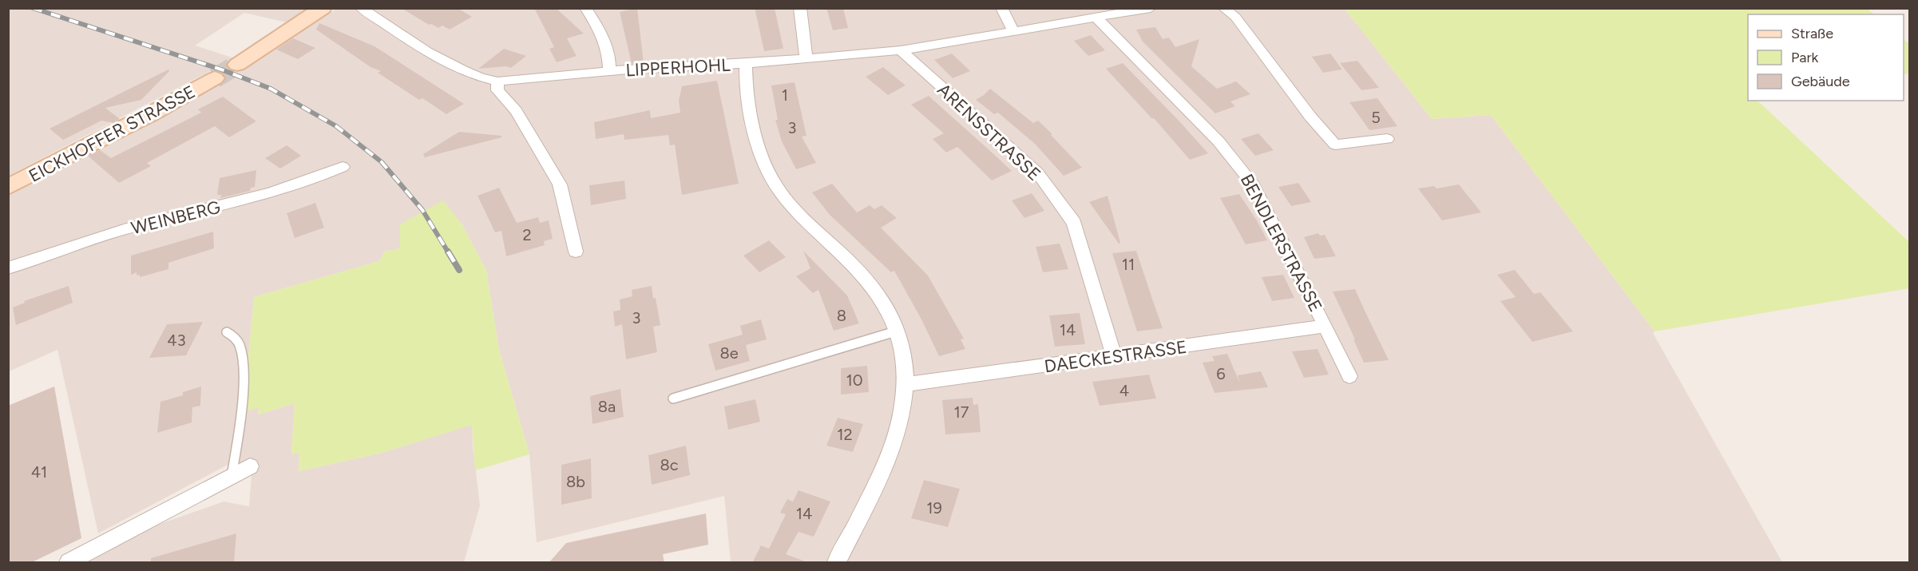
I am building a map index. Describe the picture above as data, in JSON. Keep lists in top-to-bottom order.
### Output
{
  "streets": {
    "main road": ["EICKHOFFER STRASSE"],
    "street": [
      "LIPPERHOHL",
      "ARENSSTRASSE",
      "WEINBERG",
      "BENDLERSTRASSE",
      "DAECKESTRASSE"
    ]
  },
  "crossings": [
    ["LIPPERHOHL", "ARENSSTRASSE"],
    ["LIPPERHOHL", "BENDLERSTRASSE"],
    ["ARENSSTRASSE", "DAECKESTRASSE"],
    ["BENDLERSTRASSE", "DAECKESTRASSE"]
  ],
  "house_numbers": [
    "1",
    "5",
    "3",
    "2",
    "11",
    "8",
    "3",
    "14",
    "43",
    "8e",
    "6",
    "10",
    "4",
    "8a",
    "17",
    "12",
    "8c",
    "41",
    "8b",
    "19",
    "14"
  ],
  "legend": ["Straße", "Park", "Gebäude"]
}
